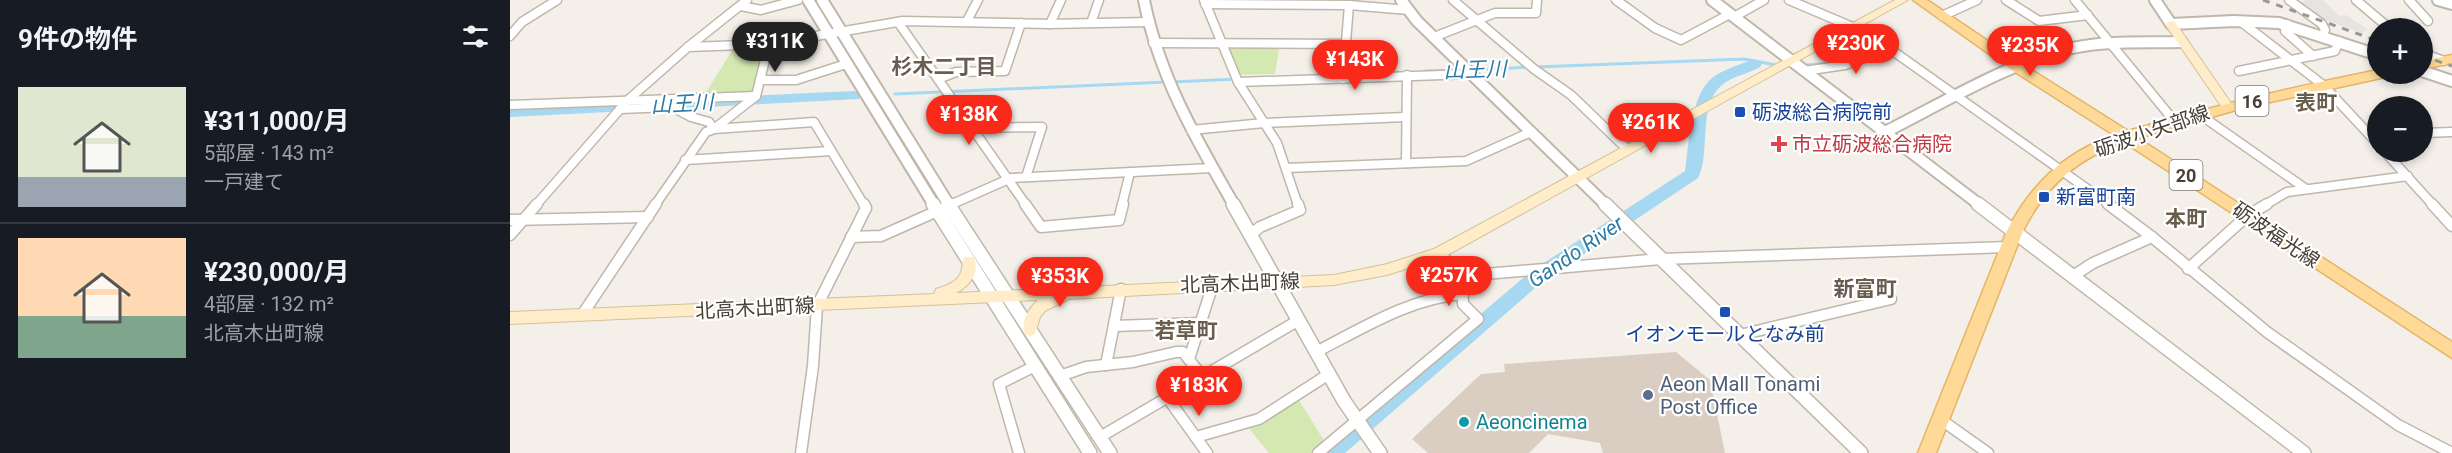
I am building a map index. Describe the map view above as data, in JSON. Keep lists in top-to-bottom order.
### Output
{
  "streets": {
    "main road": [
      "16",
      "砺波小矢部線",
      "20",
      "砺波福光線",
      "北高木出町線"
    ]
  },
  "crossings": [
    ["砺波小矢部線", "砺波福光線"]
  ],
  "districts": [
    "杉木二丁目",
    "表町",
    "本町",
    "新富町",
    "若草町"
  ],
  "water": ["山王川", "Gando River"],
  "places": {
    "transit": ["砺波総合病院前", "新富町南", "イオンモールとなみ前"],
    "health": ["市立砺波総合病院"],
    "other": ["Aeon Mall Tonami Post Office", "Aeoncinema"]
  },
  "page": {
    "heading": "9件の物件",
    "map_buttons": ["+", "−"],
    "price": [
      "¥311K",
      "¥230K",
      "¥235K",
      "¥143K",
      "¥138K",
      "¥261K",
      "¥257K",
      "¥353K",
      "¥183K"
    ],
    "list": [
      {
        "name": "¥311,000/月",
        "note": "5部屋 · 143 m² · 一戸建て"
      },
      {
        "name": "¥230,000/月",
        "note": "4部屋 · 132 m² · 北高木出町線"
      }
    ]
  }
}
